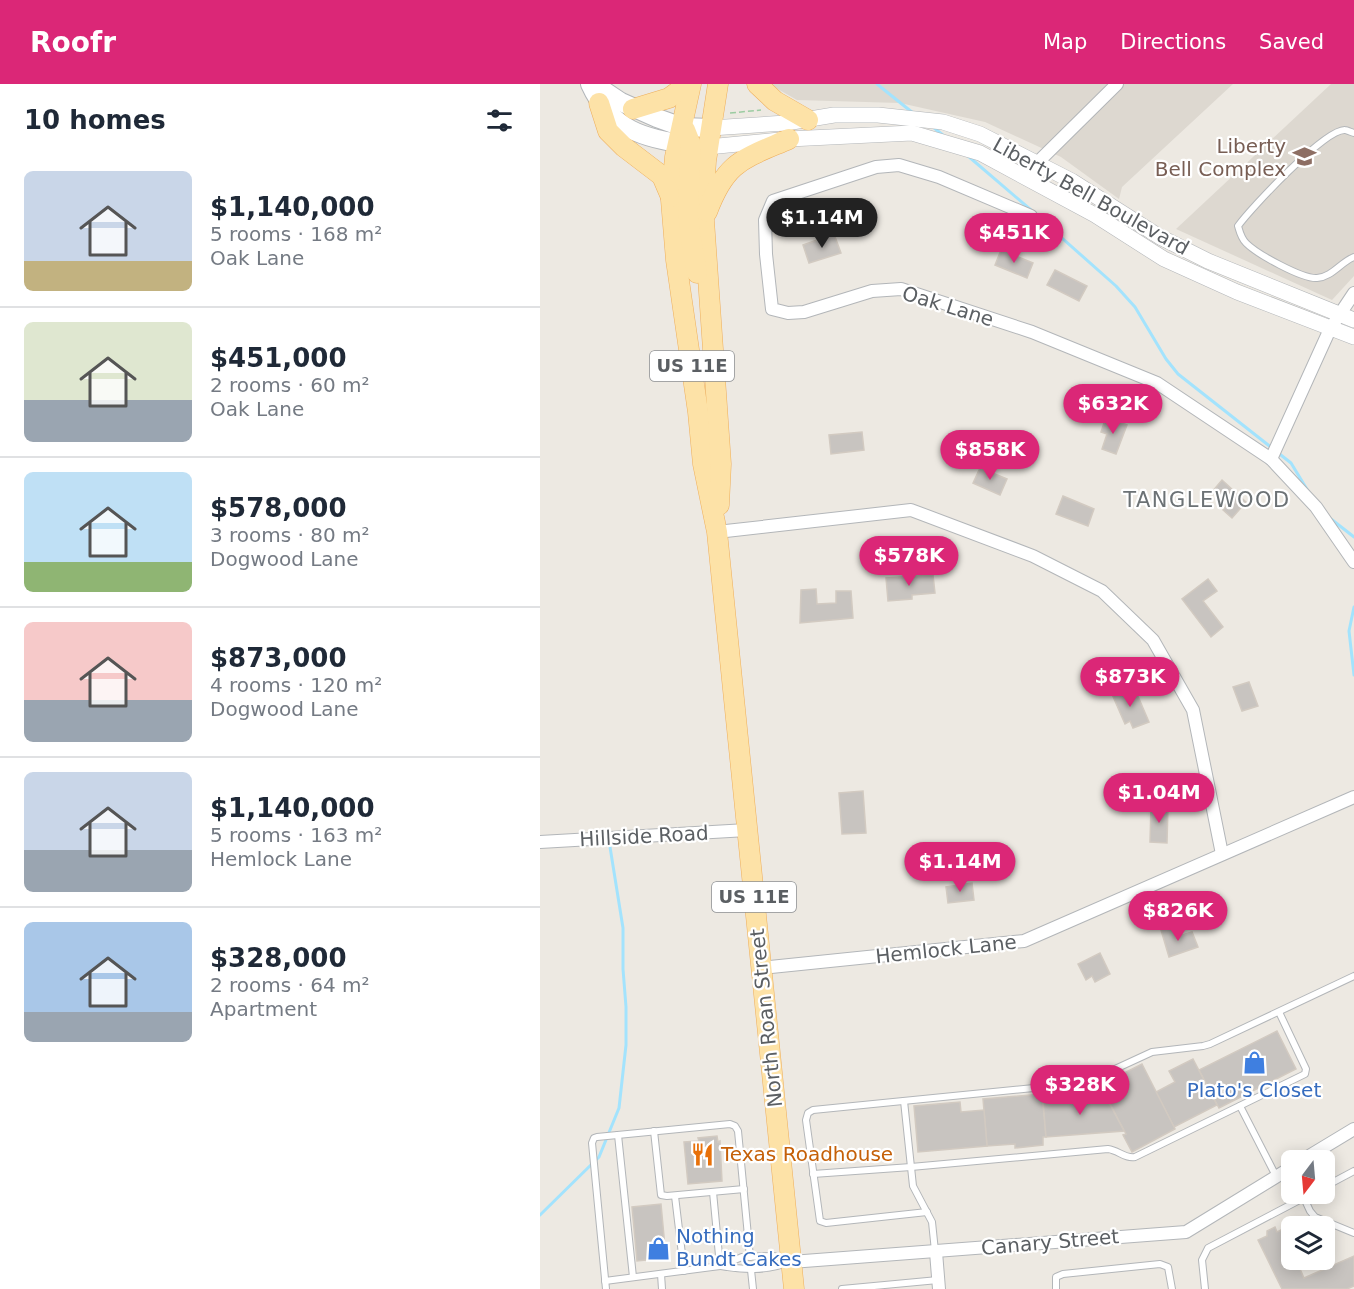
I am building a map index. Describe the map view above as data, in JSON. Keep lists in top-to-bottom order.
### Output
{
  "streets": {
    "main road": ["US 11E", "North Roan Street"],
    "street": [
      "Liberty Bell Boulevard",
      "Oak Lane",
      "Hillside Road",
      "Hemlock Lane",
      "Canary Street"
    ]
  },
  "crossings": [
    ["Liberty Bell Boulevard", "US 11E"],
    ["Liberty Bell Boulevard", "North Roan Street"],
    ["US 11E", "North Roan Street"],
    ["Hillside Road", "North Roan Street"],
    ["Hemlock Lane", "North Roan Street"],
    ["North Roan Street", "Canary Street"]
  ],
  "districts": ["TANGLEWOOD"],
  "places": {
    "school or university": ["Liberty Bell Complex"],
    "shop": ["Plato's Closet", "Nothing Bundt Cakes"],
    "restaurant": ["Texas Roadhouse"]
  },
  "north": "bottom",
  "page": {
    "header": "Roofr",
    "nav": ["Map", "Directions", "Saved"],
    "heading": "10 homes",
    "list": [
      {
        "name": "$1,140,000",
        "note": "5 rooms · 168 m² · Oak Lane"
      },
      {
        "name": "$451,000",
        "note": "2 rooms · 60 m² · Oak Lane"
      },
      {
        "name": "$578,000",
        "note": "3 rooms · 80 m² · Dogwood Lane"
      },
      {
        "name": "$873,000",
        "note": "4 rooms · 120 m² · Dogwood Lane"
      },
      {
        "name": "$1,140,000",
        "note": "5 rooms · 163 m² · Hemlock Lane"
      },
      {
        "name": "$328,000",
        "note": "2 rooms · 64 m² · Apartment"
      }
    ],
    "price": [
      "$1.14M",
      "$451K",
      "$632K",
      "$858K",
      "$578K",
      "$873K",
      "$1.04M",
      "$1.14M",
      "$826K",
      "$328K"
    ]
  }
}
